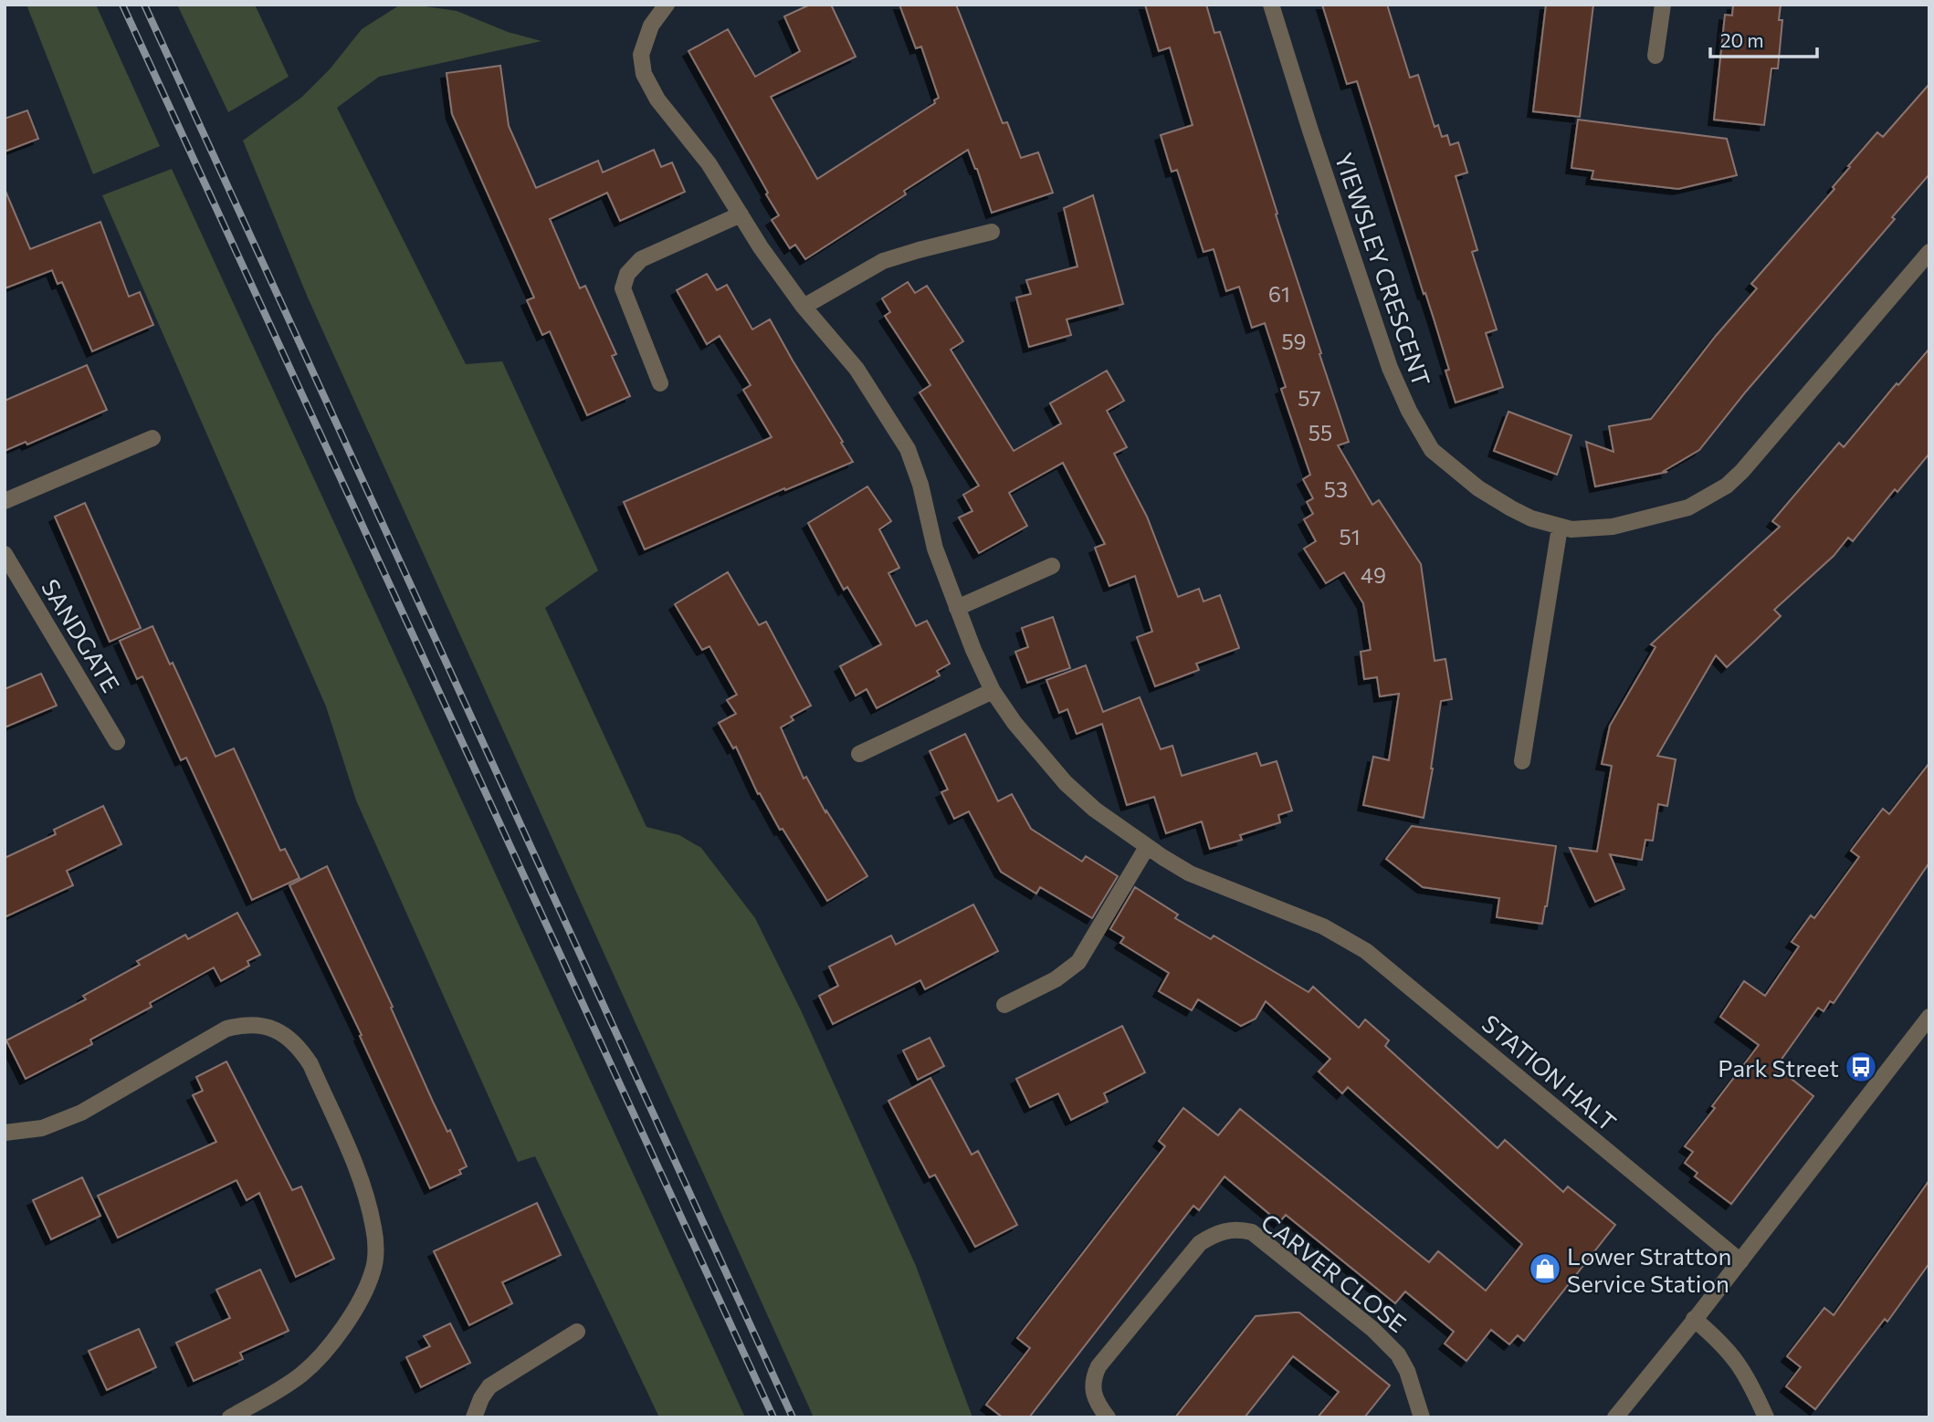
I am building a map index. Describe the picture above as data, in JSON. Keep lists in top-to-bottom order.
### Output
{
  "streets": {
    "street": [
      "YIEWSLEY CRESCENT",
      "SANDGATE",
      "STATION HALT",
      "CARVER CLOSE"
    ]
  },
  "places": {
    "bus stop": ["Park Street"],
    "shop": ["Lower Stratton Service Station"]
  },
  "house_numbers": [
    "61",
    "59",
    "57",
    "55",
    "53",
    "51",
    "49"
  ],
  "scale_bar": "20 m"
}
